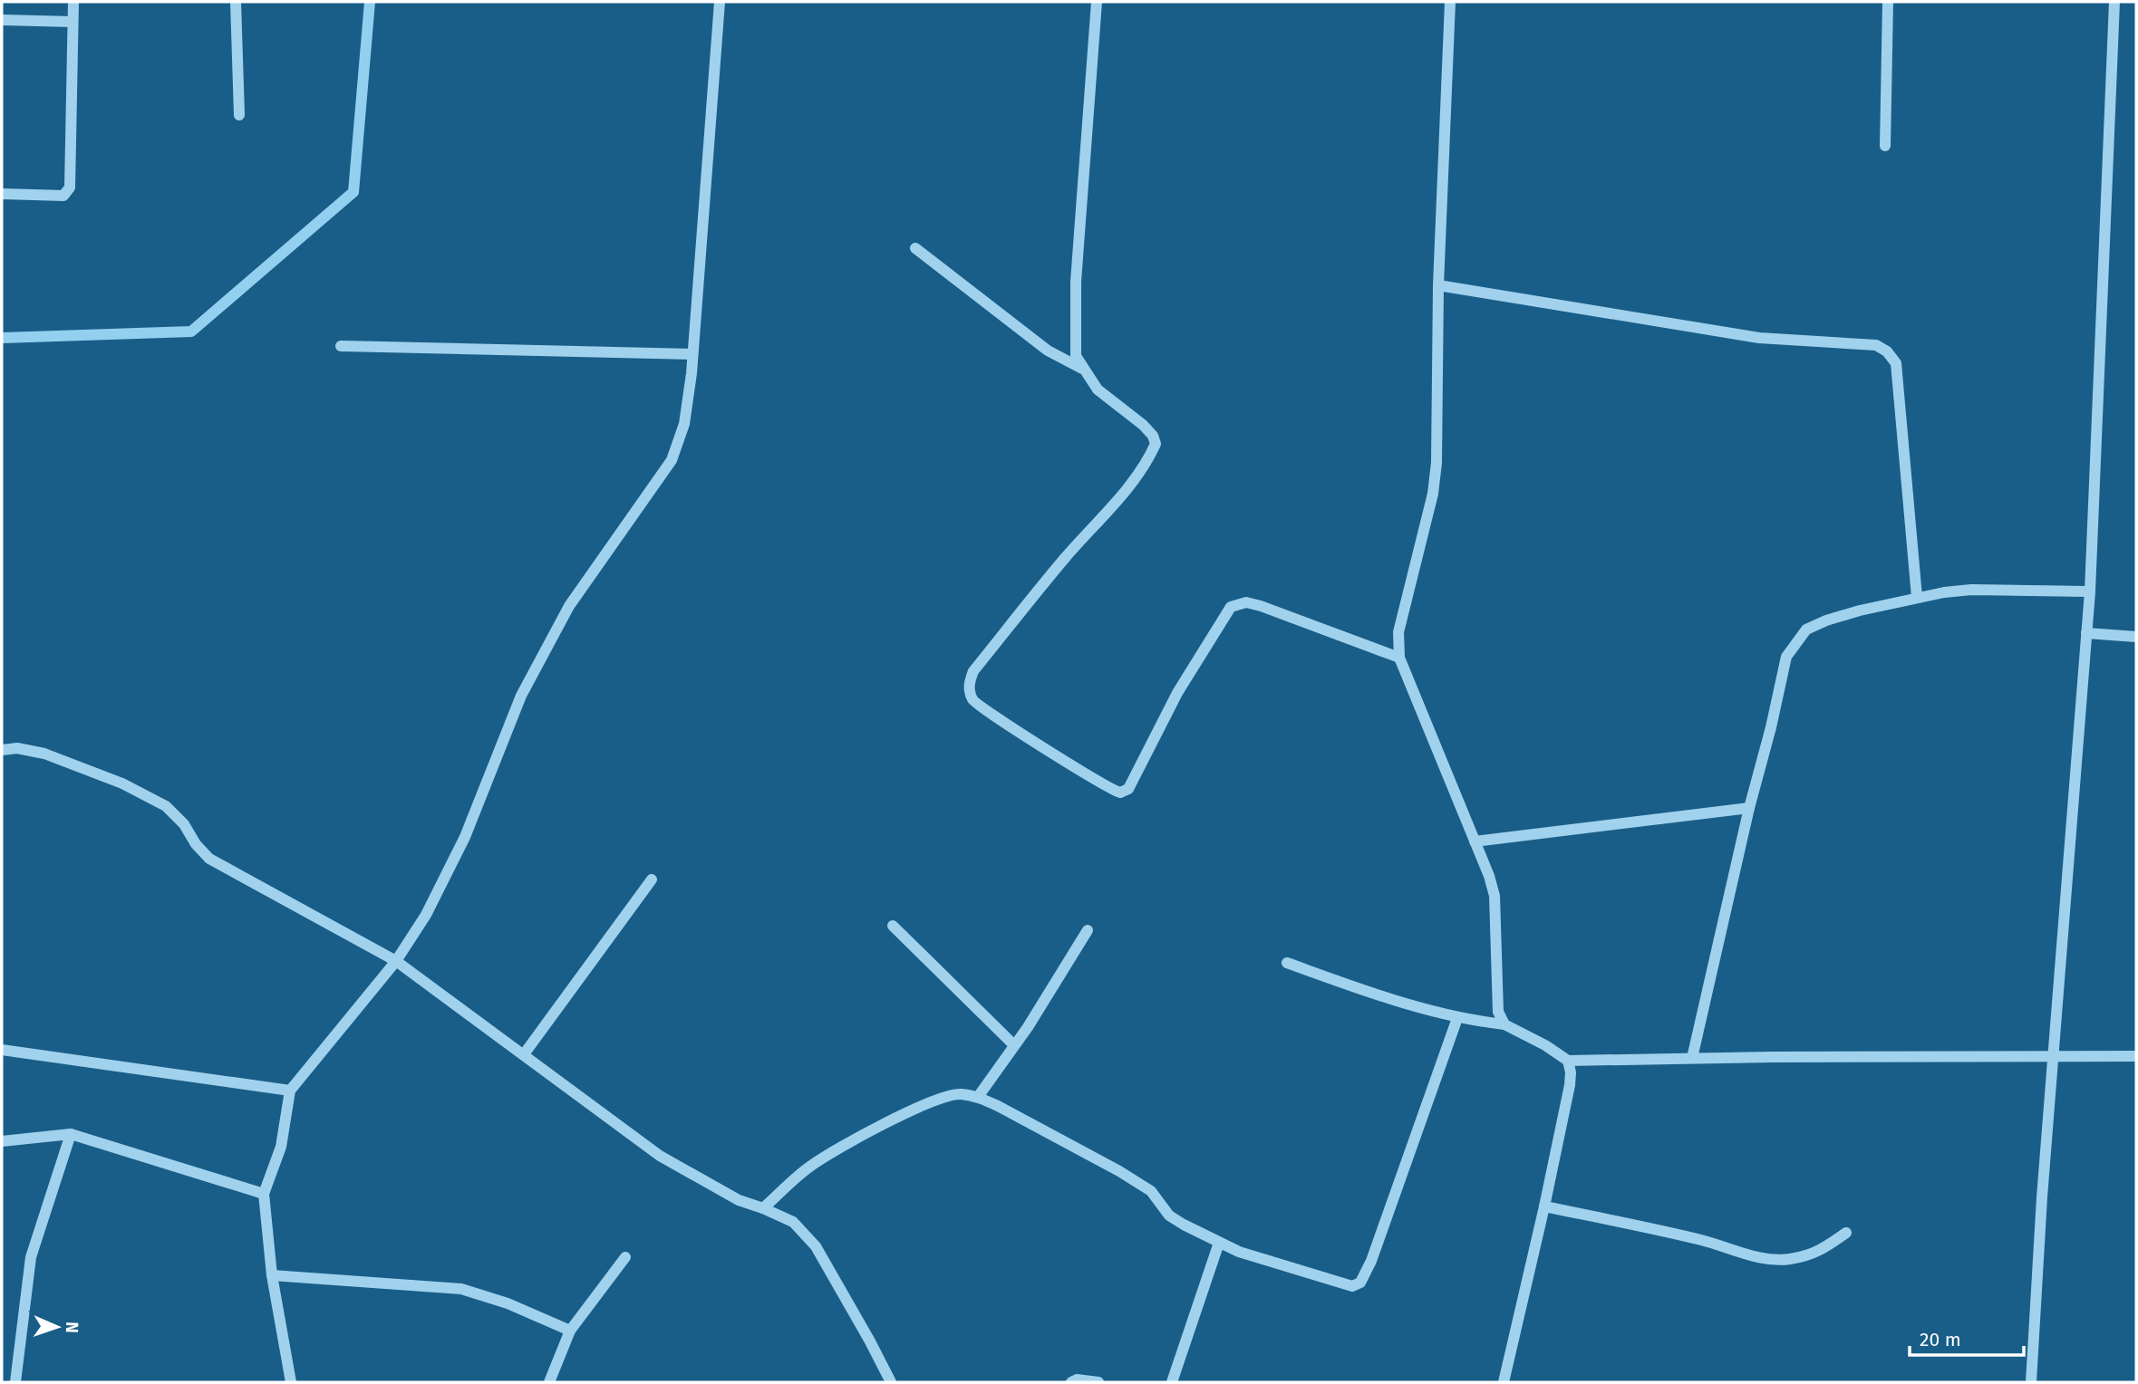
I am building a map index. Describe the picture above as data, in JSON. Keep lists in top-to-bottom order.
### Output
{
  "scale_bar": "20 m",
  "north": "right"
}
